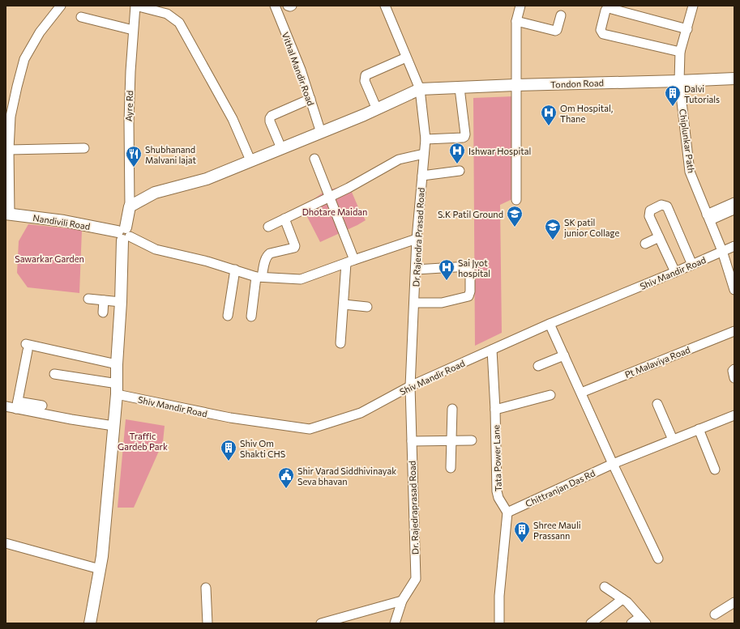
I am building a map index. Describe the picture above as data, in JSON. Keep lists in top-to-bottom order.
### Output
{
  "streets": {
    "street": [
      "Vithal Mandir Road",
      "Tondon Road",
      "Ayre Rd",
      "Chiplunkar Path",
      "Nandivili Road",
      "Dr Rajendra Prasad Road",
      "Shiv Mandir Road",
      "Pt Malaviya Road",
      "Tata Power Lane",
      "Chittranjan Das Rd",
      "Dr. Rajedraprasad Road"
    ]
  },
  "crossings": [
    ["Tondon Road", "Chiplunkar Path"],
    ["Tondon Road", "Dr Rajendra Prasad Road"],
    ["Chiplunkar Path", "Shiv Mandir Road"],
    ["Dr Rajendra Prasad Road", "Shiv Mandir Road"],
    ["Dr Rajendra Prasad Road", "Dr. Rajedraprasad Road"],
    ["Shiv Mandir Road", "Tata Power Lane"],
    ["Shiv Mandir Road", "Dr. Rajedraprasad Road"],
    ["Tata Power Lane", "Chittranjan Das Rd"]
  ],
  "parks": ["Dhotare Maidan", "Sawarkar Garden", "Traffic Gardeb Park"],
  "places": {
    "building": ["Dalvi Tutorials", "Shiv Om Shakti CHS", "Shree Mauli Prassann"],
    "hospital": ["Om Hospital, Thane", "Ishwar Hospital", "Sai Jyot hospital"],
    "restaurant": ["Shubhanand Malvani lajat"],
    "school or university": ["S.K Patil Ground", "SK patil junior Collage"],
    "public building": ["Shir Varad Siddhivinayak Seva bhavan"]
  }
}
